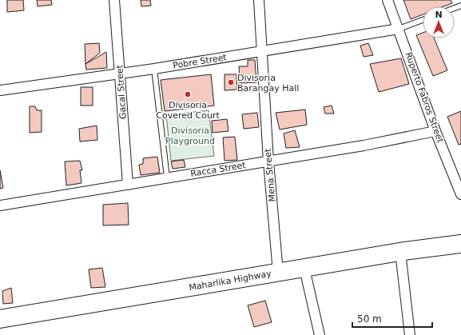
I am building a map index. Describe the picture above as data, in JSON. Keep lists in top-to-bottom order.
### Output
{
  "streets": {
    "highway": ["Maharlika Highway"],
    "street": [
      "Pobre Street",
      "Gacal Street",
      "Ruperto Fabros Street",
      "Racca Street",
      "Mena Street"
    ]
  },
  "crossings": [
    ["Pobre Street", "Gacal Street"],
    ["Pobre Street", "Ruperto Fabros Street"],
    ["Pobre Street", "Mena Street"],
    ["Gacal Street", "Racca Street"],
    ["Ruperto Fabros Street", "Racca Street"],
    ["Racca Street", "Mena Street"],
    ["Mena Street", "Maharlika Highway"]
  ],
  "parks": ["Divisoria Playground"],
  "places": ["Divisoria Barangay Hall", "Divisoria Covered Court"],
  "scale_bar": "50 m",
  "north": "top"
}
